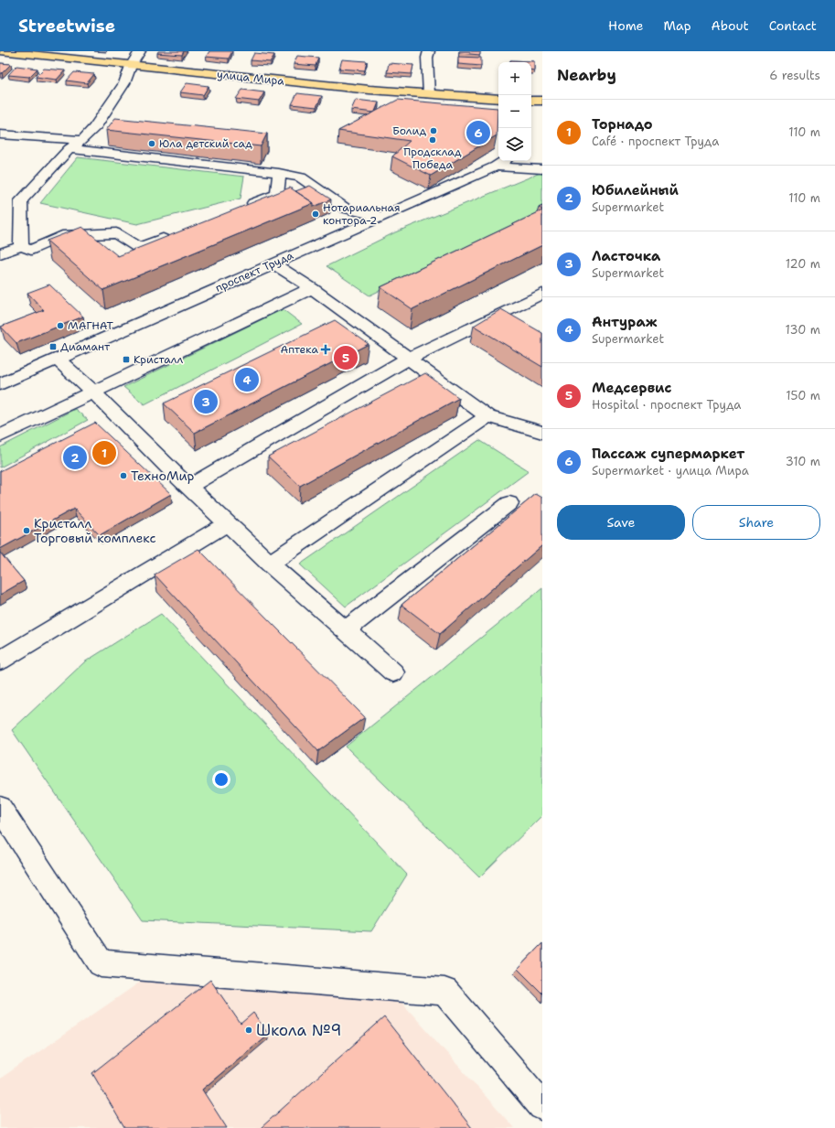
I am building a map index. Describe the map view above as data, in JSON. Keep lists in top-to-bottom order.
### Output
{
  "streets": {
    "main road": ["улица Мира"],
    "street": ["проспект Труда"]
  },
  "places": {
    "other": [
      "Болид",
      "Продсклад Победа",
      "Юла детский сад",
      "Нотариальная контора-2",
      "МАГНАТ",
      "ТехноМир",
      "Кристалл Торговый комплекс",
      "Школа №9"
    ],
    "transit": ["Диамант", "Кристалл"],
    "health": ["Аптека"]
  },
  "page": {
    "header": "Streetwise",
    "nav": [
      "Home",
      "Map",
      "About",
      "Contact"
    ],
    "heading": ["Nearby", "6 results"],
    "map_buttons": ["+", "−"],
    "list": [
      {
        "mark": "1",
        "name": "Торнадо",
        "note": "Café · проспект Труда",
        "value": "110 m"
      },
      {
        "mark": "2",
        "name": "Юбилейный",
        "note": "Supermarket",
        "value": "110 m"
      },
      {
        "mark": "3",
        "name": "Ласточка",
        "note": "Supermarket",
        "value": "120 m"
      },
      {
        "mark": "4",
        "name": "Антураж",
        "note": "Supermarket",
        "value": "130 m"
      },
      {
        "mark": "5",
        "name": "Медсервис",
        "note": "Hospital · проспект Труда",
        "value": "150 m"
      },
      {
        "mark": "6",
        "name": "Пассаж супермаркет",
        "note": "Supermarket · улица Мира",
        "value": "310 m"
      }
    ],
    "pins": [
      "6",
      "5",
      "4",
      "3",
      "1",
      "2"
    ],
    "buttons": ["Save", "Share"]
  }
}
